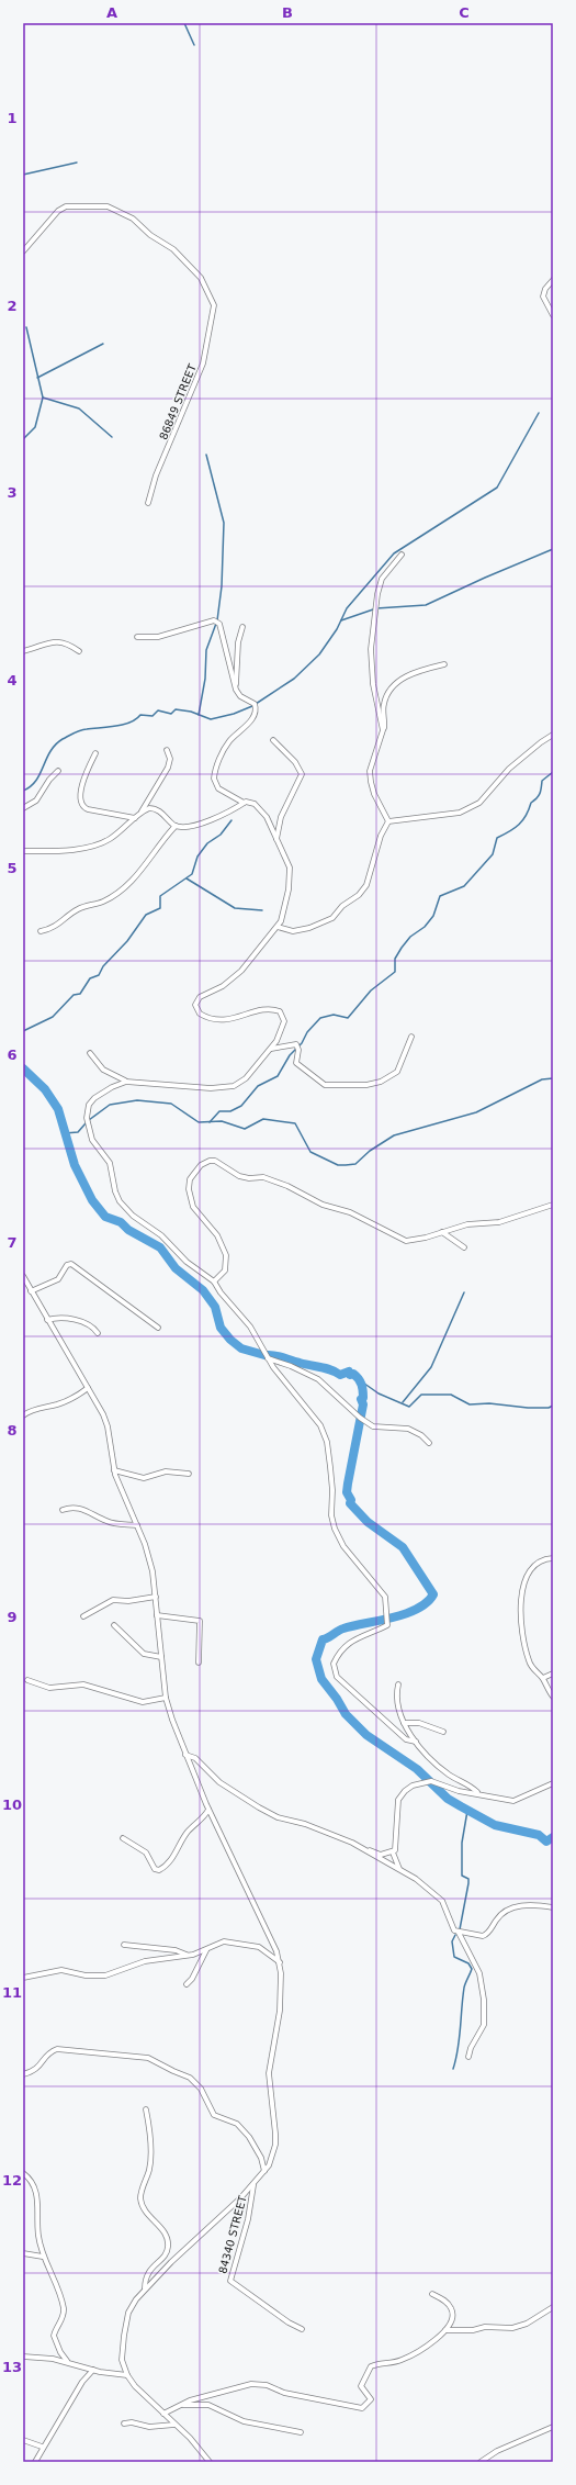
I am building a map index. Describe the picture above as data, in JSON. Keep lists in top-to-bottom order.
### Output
{
  "streets": {
    "street": ["86849 STREET", "84340 STREET"]
  },
  "grid": {
    "columns": ["A", "B", "C"],
    "rows": [
      "1",
      "2",
      "3",
      "4",
      "5",
      "6",
      "7",
      "8",
      "9",
      "10",
      "11",
      "12",
      "13"
    ]
  }
}
